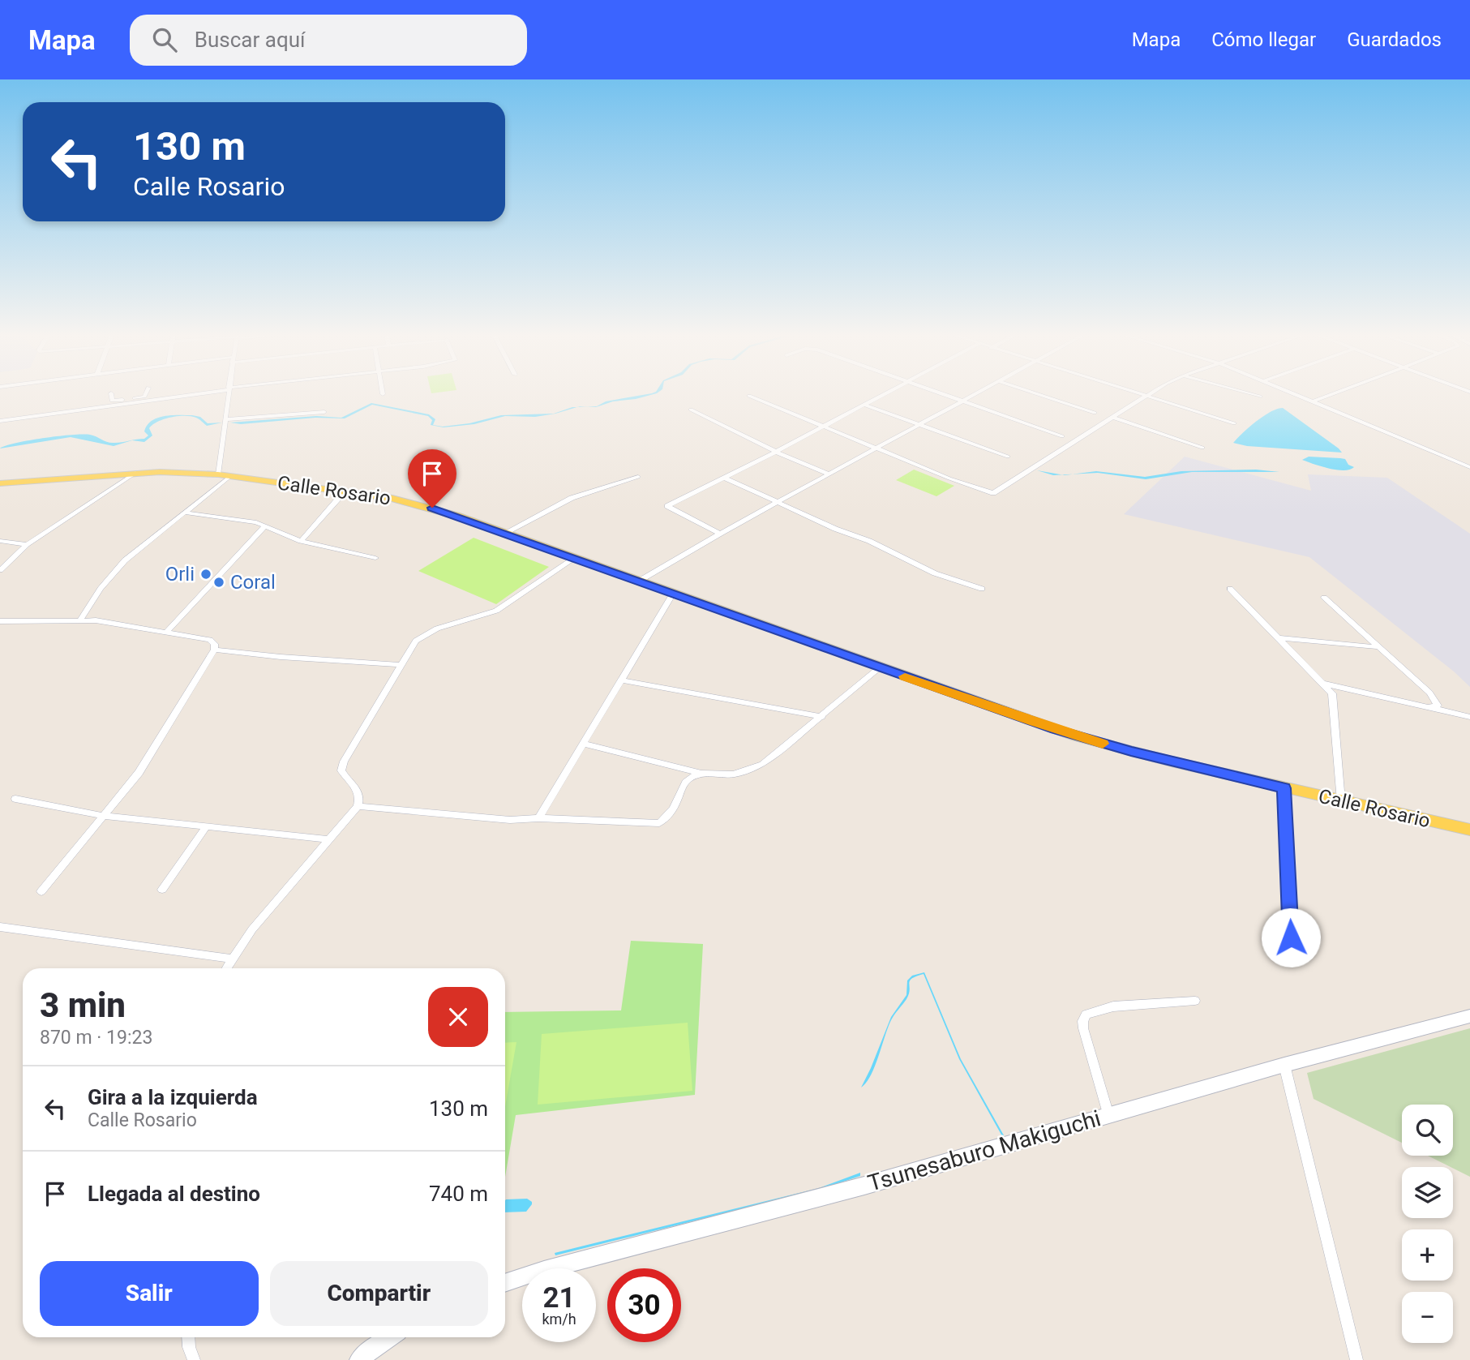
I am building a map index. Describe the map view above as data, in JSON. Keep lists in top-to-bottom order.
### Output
{
  "streets": {
    "main road": ["Calle Rosario"],
    "street": ["Tsunesaburo Makiguchi"]
  },
  "places": ["Orli", "Coral"],
  "page": {
    "header": "Mapa",
    "search": "Buscar aquí",
    "nav": ["Mapa", "Cómo llegar", "Guardados"],
    "turn": ["130 m", "Calle Rosario"],
    "heading": ["3 min", "870 m · 19:23"],
    "list": [
      {
        "name": "Gira a la izquierda",
        "note": "Calle Rosario",
        "value": "130 m"
      },
      {
        "name": "Llegada al destino",
        "value": "740 m"
      }
    ],
    "map_buttons": ["+", "−"],
    "buttons": ["Salir", "Compartir"],
    "speed": "21 km/h",
    "limit": "30"
  }
}
